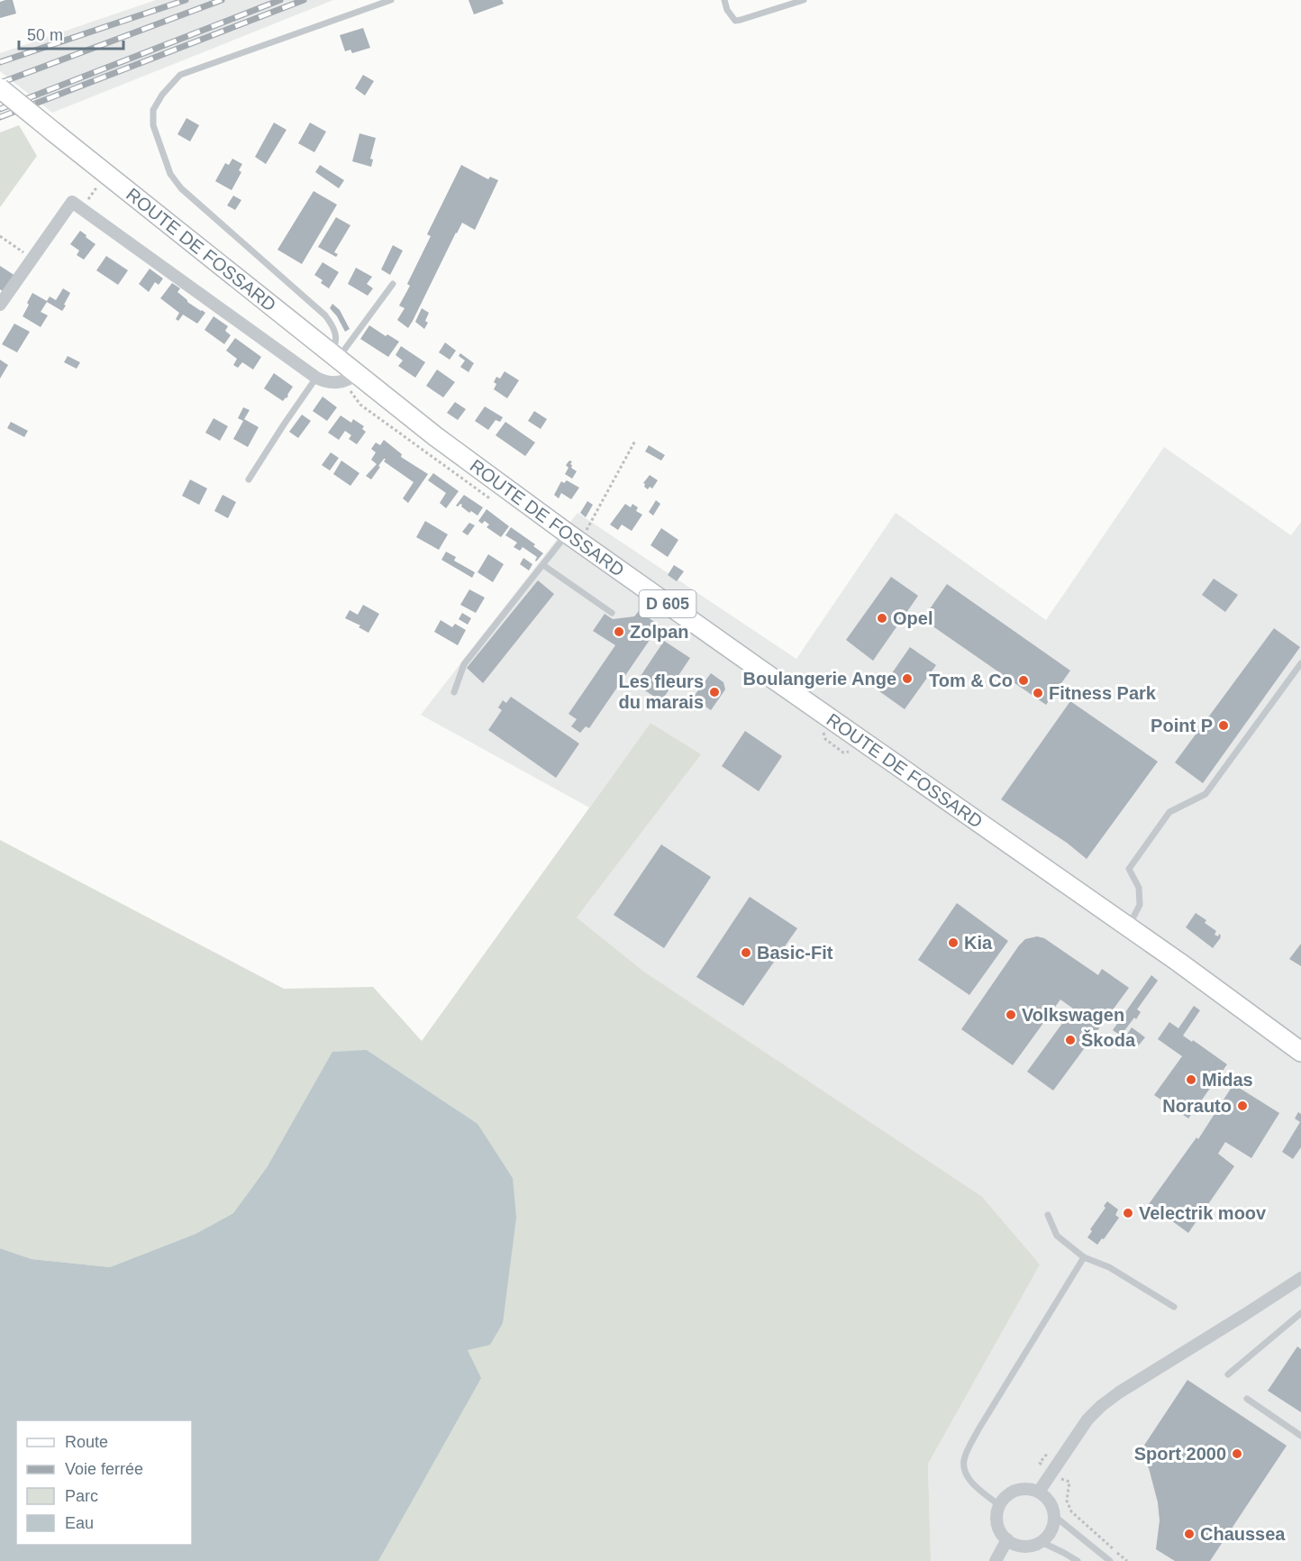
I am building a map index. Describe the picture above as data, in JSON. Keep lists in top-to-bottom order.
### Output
{
  "streets": {
    "main road": ["ROUTE DE FOSSARD", "D 605"]
  },
  "places": [
    "Opel",
    "Zolpan",
    "Boulangerie Ange",
    "Tom & Co",
    "Les fleurs du marais",
    "Fitness Park",
    "Point P",
    "Kia",
    "Basic-Fit",
    "Volkswagen",
    "Škoda",
    "Midas",
    "Norauto",
    "Velectrik moov",
    "Sport 2000",
    "Chaussea"
  ],
  "legend": [
    "Route",
    "Voie ferrée",
    "Parc",
    "Eau"
  ],
  "scale_bar": "50 m"
}
